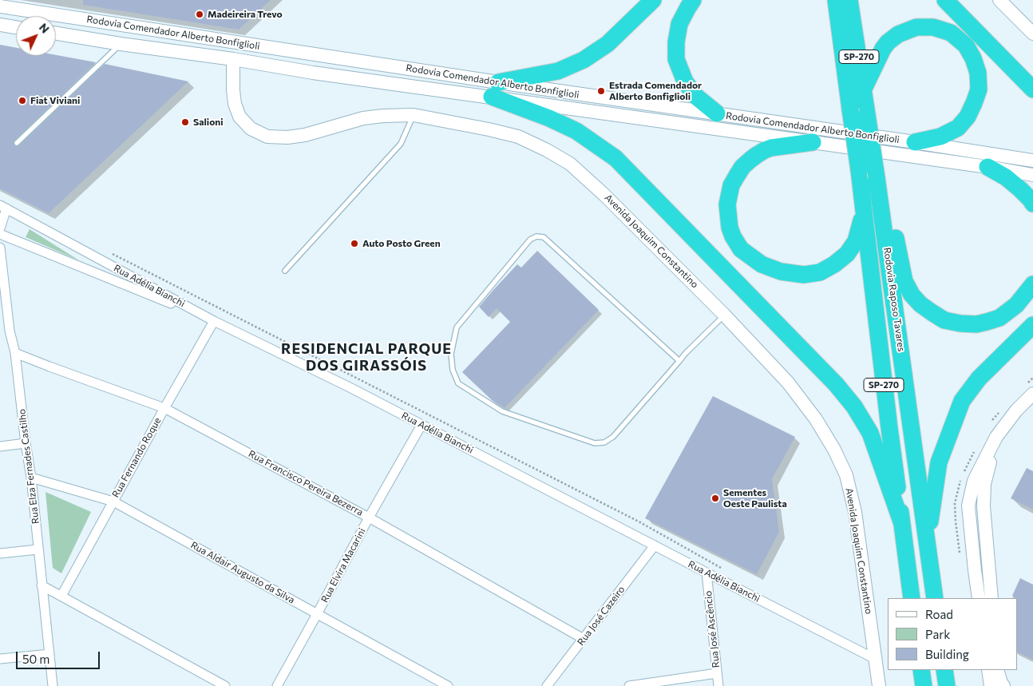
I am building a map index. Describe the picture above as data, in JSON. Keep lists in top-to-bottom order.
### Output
{
  "streets": {
    "highway": ["SP-270", "Rodovia Raposo Tavares"],
    "main road": ["Rodovia Comendador Alberto Bonfiglioli", "Avenida Joaquim Constantino"],
    "street": [
      "Rua Adélia Bianchi",
      "Rua Fernando Roque",
      "Rua Elza Fernades Castilho",
      "Rua Francisco Pereira Bezerra",
      "Rua Elvira Macarini",
      "Rua Aldair Augusto da Silva",
      "Rua José Cazeiro",
      "Rua José Ascêncio"
    ]
  },
  "crossings": [
    ["Rodovia Comendador Alberto Bonfiglioli", "Avenida Joaquim Constantino"],
    ["Avenida Joaquim Constantino", "Rua Adélia Bianchi"],
    ["Rua Adélia Bianchi", "Rua Fernando Roque"],
    ["Rua Adélia Bianchi", "Rua Elvira Macarini"],
    ["Rua Adélia Bianchi", "Rua José Cazeiro"],
    ["Rua Adélia Bianchi", "Rua José Ascêncio"],
    ["Rua Fernando Roque", "Rua Francisco Pereira Bezerra"],
    ["Rua Fernando Roque", "Rua Aldair Augusto da Silva"],
    ["Rua Elza Fernades Castilho", "Rua Francisco Pereira Bezerra"],
    ["Rua Elza Fernades Castilho", "Rua Aldair Augusto da Silva"],
    ["Rua Francisco Pereira Bezerra", "Rua Elvira Macarini"],
    ["Rua Francisco Pereira Bezerra", "Rua José Cazeiro"],
    ["Rua Elvira Macarini", "Rua Aldair Augusto da Silva"]
  ],
  "districts": ["RESIDENCIAL PARQUE DOS GIRASSÓIS"],
  "places": [
    "Madeireira Trevo",
    "Estrada Comendador Alberto Bonfiglioli",
    "Fiat Viviani",
    "Salioni",
    "Auto Posto Green",
    "Sementes Oeste Paulista"
  ],
  "legend": ["Road", "Park", "Building"],
  "scale_bar": "50 m",
  "north": "top right"
}
